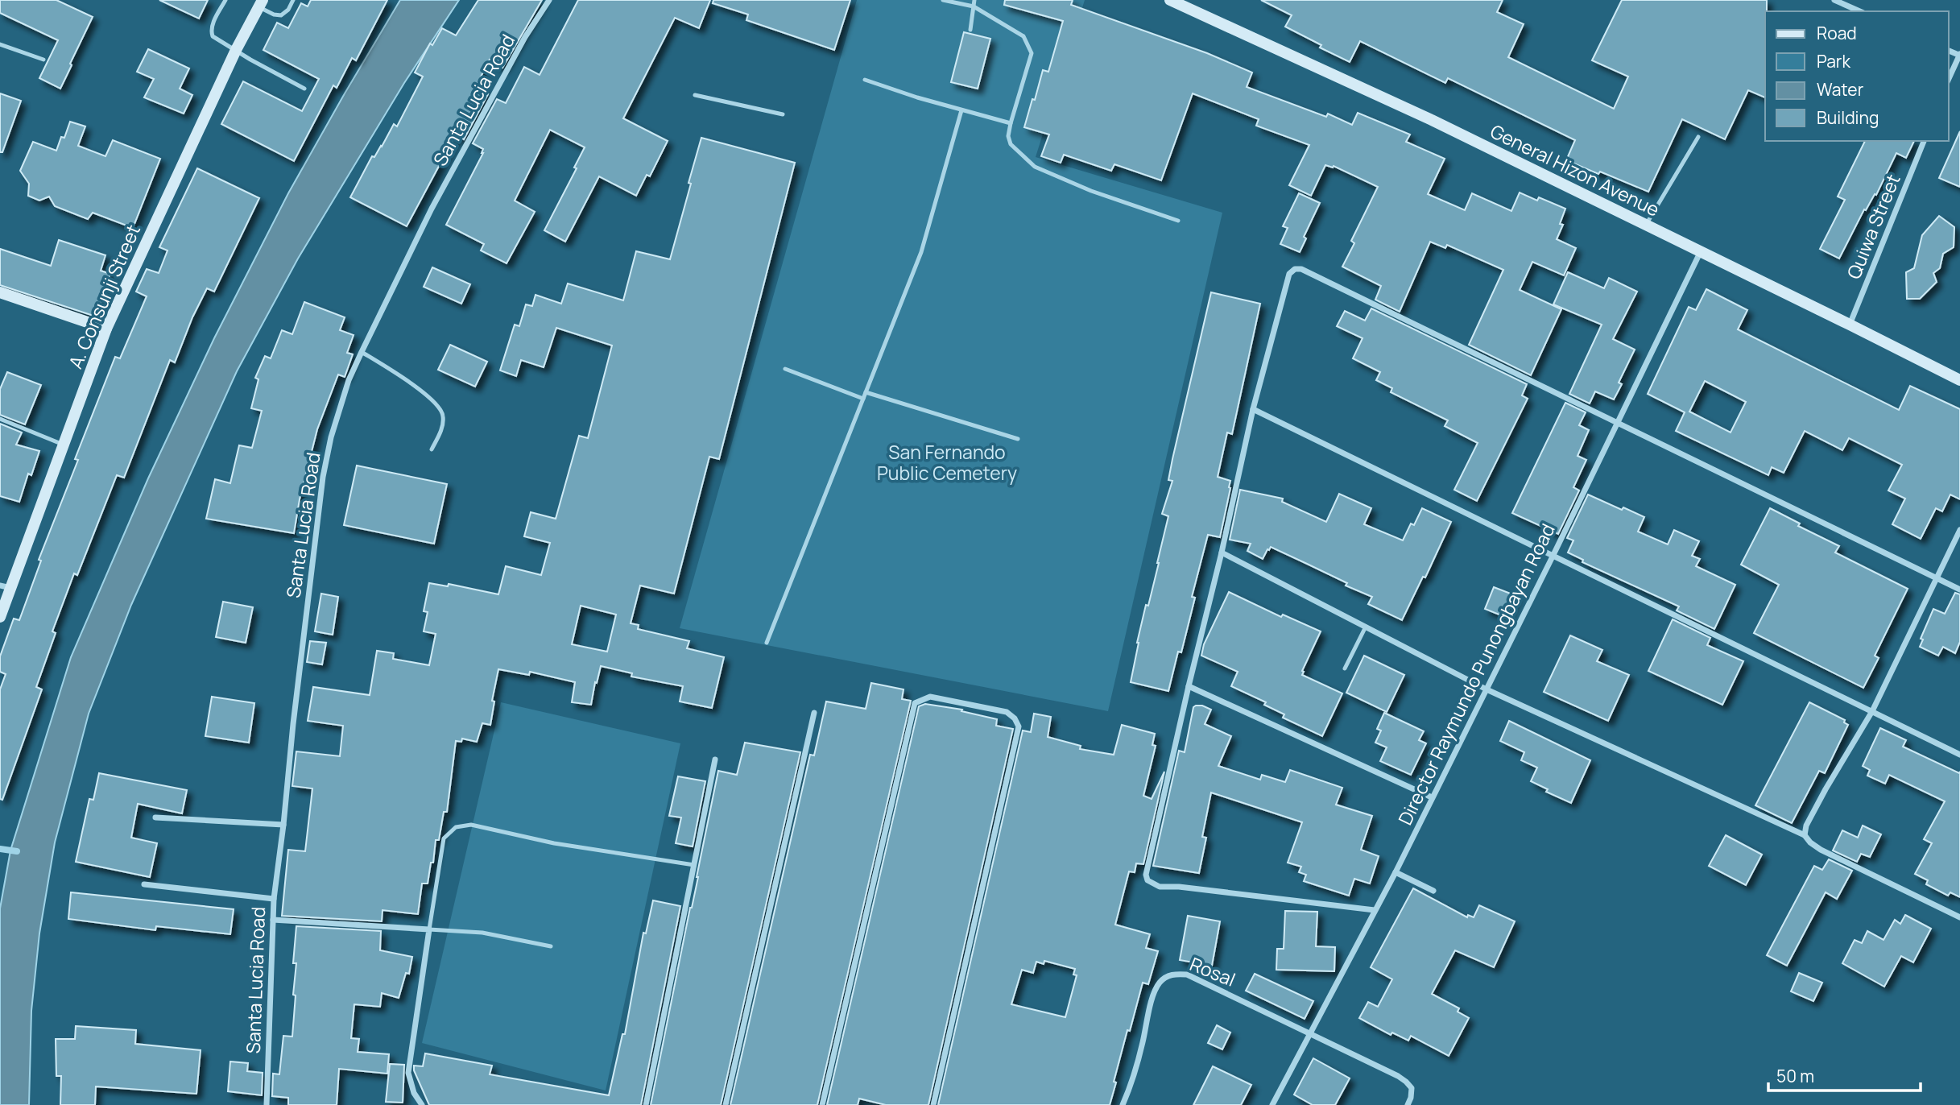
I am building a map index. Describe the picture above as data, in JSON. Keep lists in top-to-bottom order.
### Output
{
  "streets": {
    "main road": ["General Hizon Avenue", "A. Consunji Street"],
    "street": [
      "Santa Lucia Road",
      "Quiwa Street",
      "Director Raymundo Punongbayan Road",
      "Rosal"
    ]
  },
  "crossings": [
    ["General Hizon Avenue", "Quiwa Street"],
    ["General Hizon Avenue", "Director Raymundo Punongbayan Road"],
    ["Director Raymundo Punongbayan Road", "Rosal"]
  ],
  "parks": ["San Fernando Public Cemetery"],
  "legend": [
    "Road",
    "Park",
    "Water",
    "Building"
  ],
  "scale_bar": "50 m"
}
